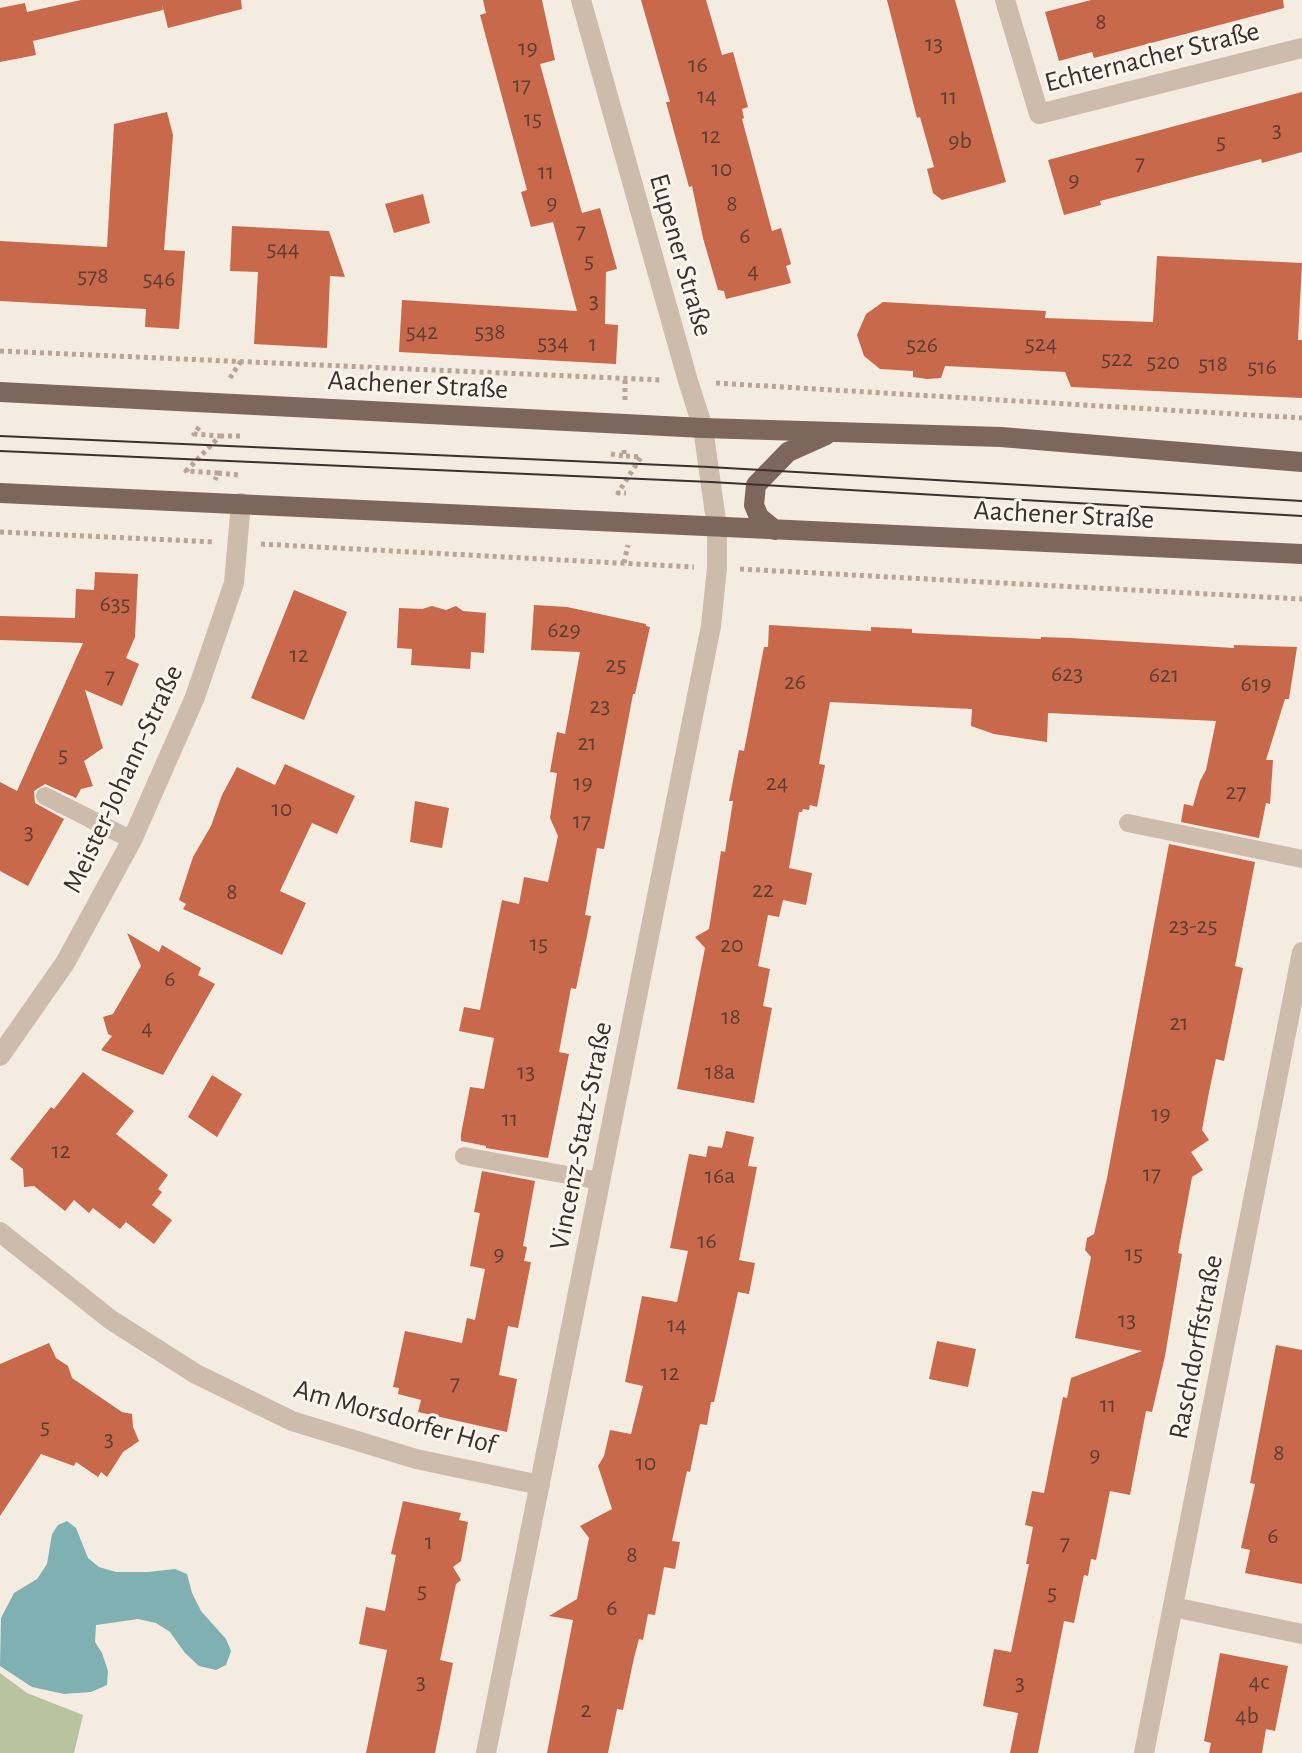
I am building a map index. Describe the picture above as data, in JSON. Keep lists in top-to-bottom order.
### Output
{
  "streets": {
    "main road": ["Aachener Straße"],
    "street": [
      "Echternacher Straße",
      "Eupener Straße",
      "Meister-Johann-Straße",
      "Vincenz-Statz-Straße",
      "Raschdorffstraße",
      "Am Morsdorfer Hof"
    ]
  },
  "crossings": [
    ["Eupener Straße", "Aachener Straße"],
    ["Eupener Straße", "Vincenz-Statz-Straße"],
    ["Aachener Straße", "Meister-Johann-Straße"],
    ["Aachener Straße", "Vincenz-Statz-Straße"],
    ["Vincenz-Statz-Straße", "Am Morsdorfer Hof"]
  ],
  "house_numbers": [
    "8",
    "13",
    "19",
    "16",
    "17",
    "14",
    "11",
    "15",
    "3",
    "12",
    "9b",
    "5",
    "7",
    "10",
    "11",
    "9",
    "9",
    "8",
    "7",
    "6",
    "544",
    "5",
    "4",
    "578",
    "546",
    "3",
    "542",
    "538",
    "534",
    "1",
    "524",
    "526",
    "522",
    "520",
    "518",
    "516",
    "635",
    "629",
    "12",
    "25",
    "623",
    "621",
    "7",
    "26",
    "619",
    "23",
    "21",
    "5",
    "19",
    "24",
    "27",
    "10",
    "17",
    "3",
    "22",
    "8",
    "23-25",
    "15",
    "20",
    "6",
    "18",
    "21",
    "4",
    "13",
    "18a",
    "19",
    "11",
    "12",
    "17",
    "16a",
    "16",
    "9",
    "15",
    "13",
    "14",
    "12",
    "7",
    "11",
    "5",
    "3",
    "8",
    "9",
    "10",
    "6",
    "1",
    "7",
    "8",
    "5",
    "5",
    "6",
    "3",
    "4c",
    "3",
    "2",
    "4b"
  ]
}
